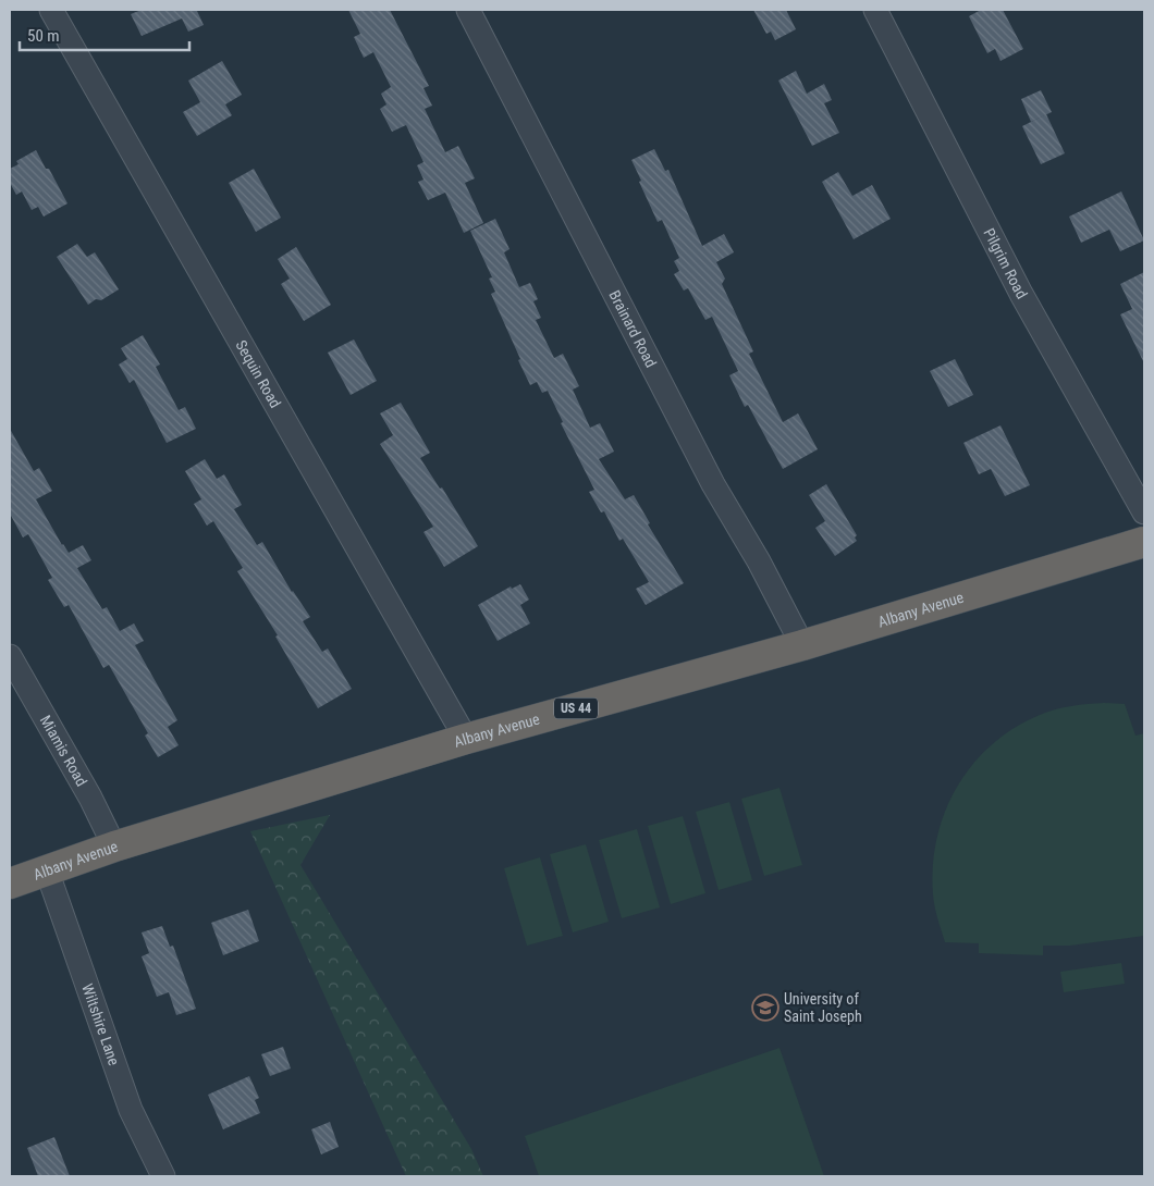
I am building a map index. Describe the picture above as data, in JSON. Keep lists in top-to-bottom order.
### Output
{
  "streets": {
    "highway": ["Albany Avenue", "US 44"],
    "street": [
      "Pilgrim Road",
      "Brainard Road",
      "Sequin Road",
      "Miamis Road",
      "Wiltshire Lane"
    ]
  },
  "crossings": [
    ["Brainard Road", "Albany Avenue"],
    ["Sequin Road", "Albany Avenue"],
    ["Albany Avenue", "Miamis Road"],
    ["Albany Avenue", "Wiltshire Lane"]
  ],
  "places": {
    "school or university": ["University of Saint Joseph"]
  },
  "scale_bar": "50 m"
}
